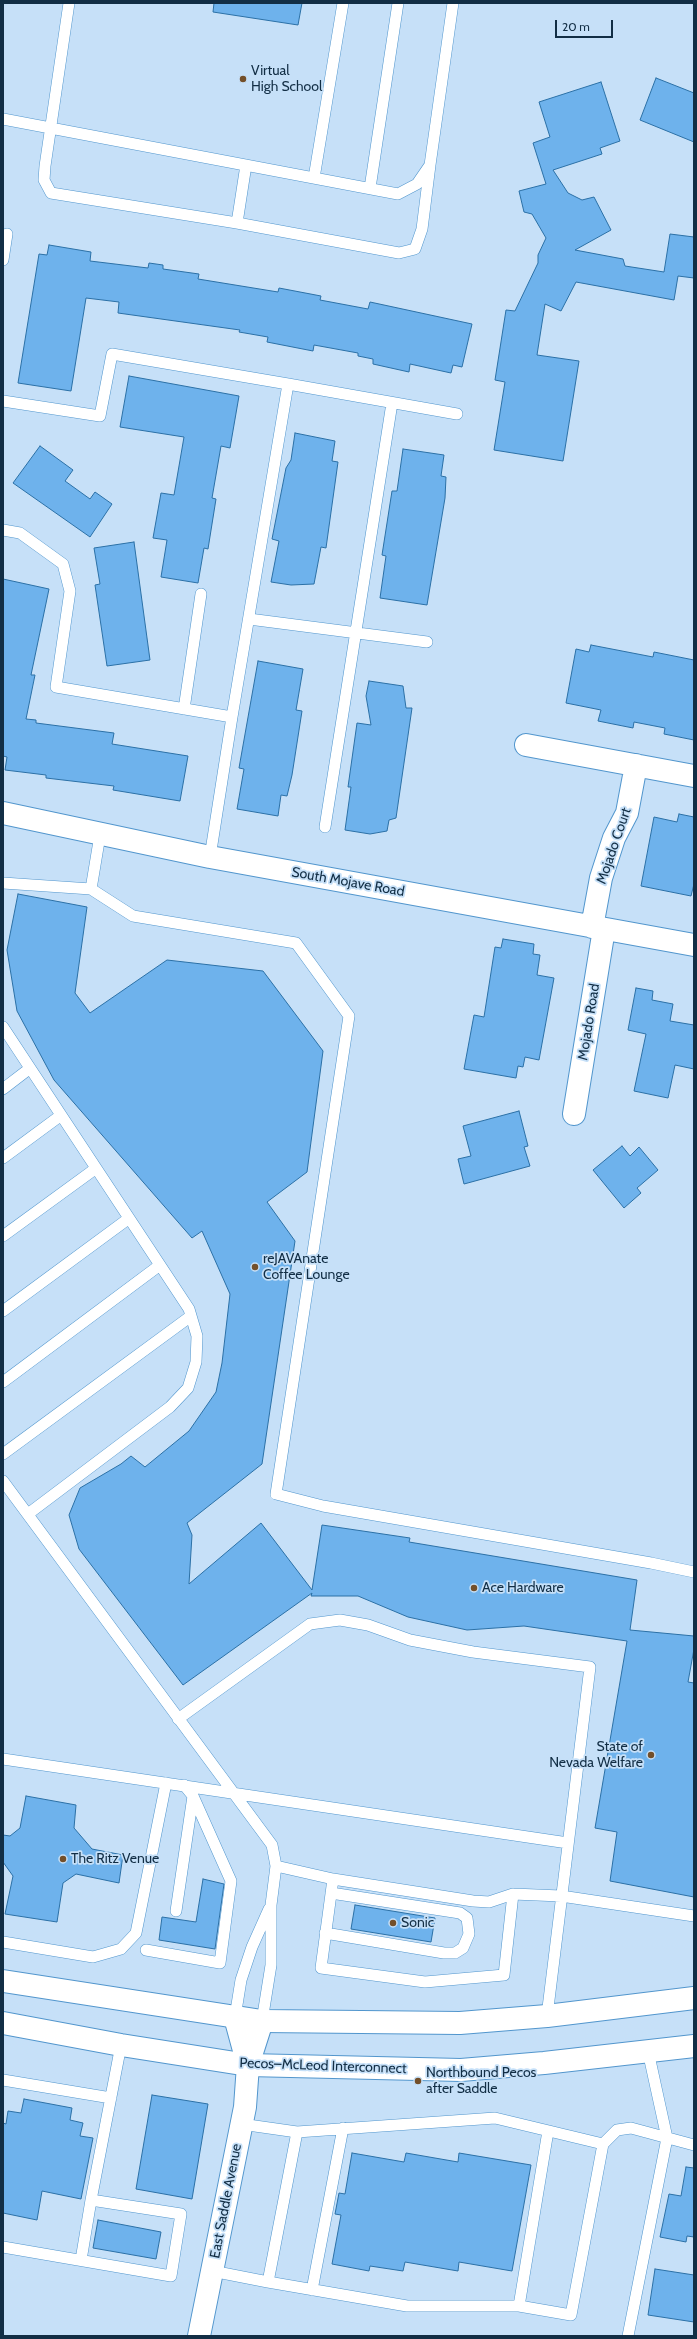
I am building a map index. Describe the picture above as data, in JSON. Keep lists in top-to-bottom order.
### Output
{
  "streets": {
    "street": [
      "Mojado Court",
      "South Mojave Road",
      "Mojado Road",
      "Pecos–McLeod Interconnect",
      "East Saddle Avenue"
    ]
  },
  "crossings": [
    ["Mojado Court", "South Mojave Road"],
    ["Mojado Court", "Mojado Road"],
    ["South Mojave Road", "Mojado Road"],
    ["Pecos–McLeod Interconnect", "East Saddle Avenue"]
  ],
  "places": [
    "Virtual High School",
    "reJAVAnate Coffee Lounge",
    "Ace Hardware",
    "State of Nevada Welfare",
    "The Ritz Venue",
    "Sonic",
    "Northbound Pecos after Saddle"
  ],
  "scale_bar": "20 m"
}
